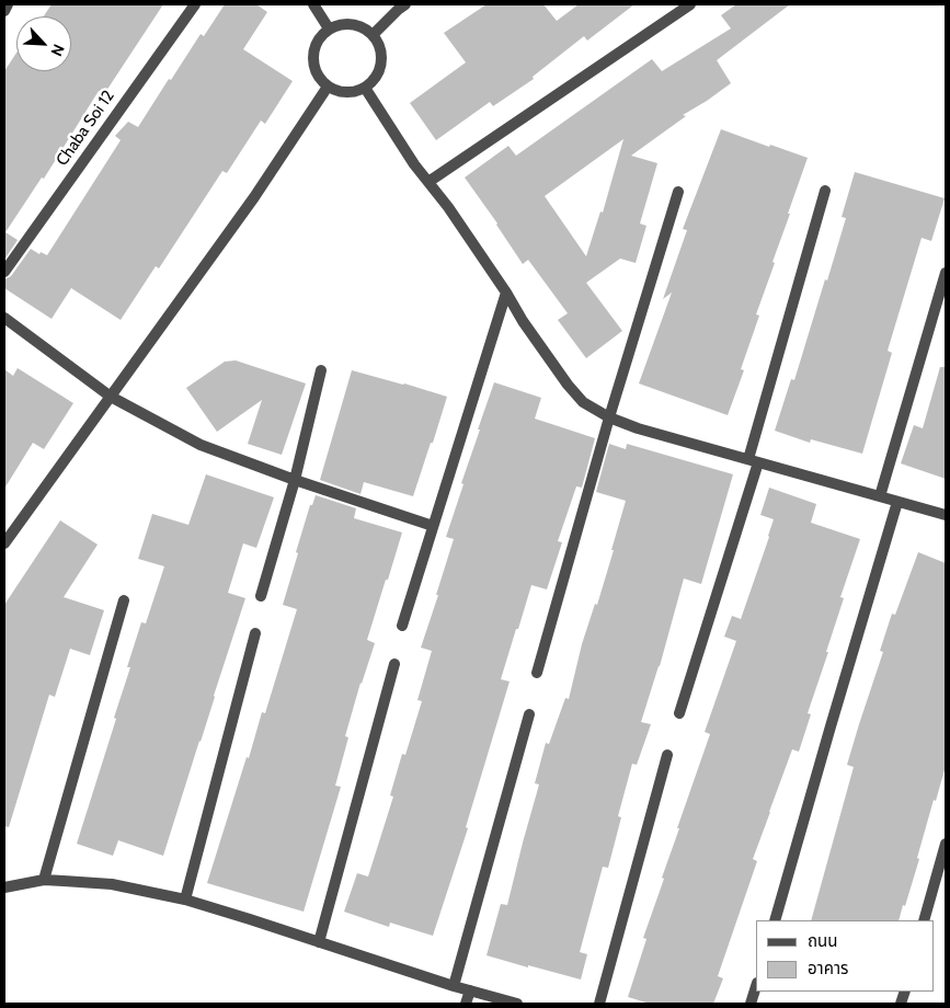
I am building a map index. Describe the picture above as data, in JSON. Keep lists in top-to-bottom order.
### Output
{
  "streets": {
    "street": ["Chaba Soi 12"]
  },
  "legend": ["ถนน", "อาคาร"],
  "north": "bottom right"
}
